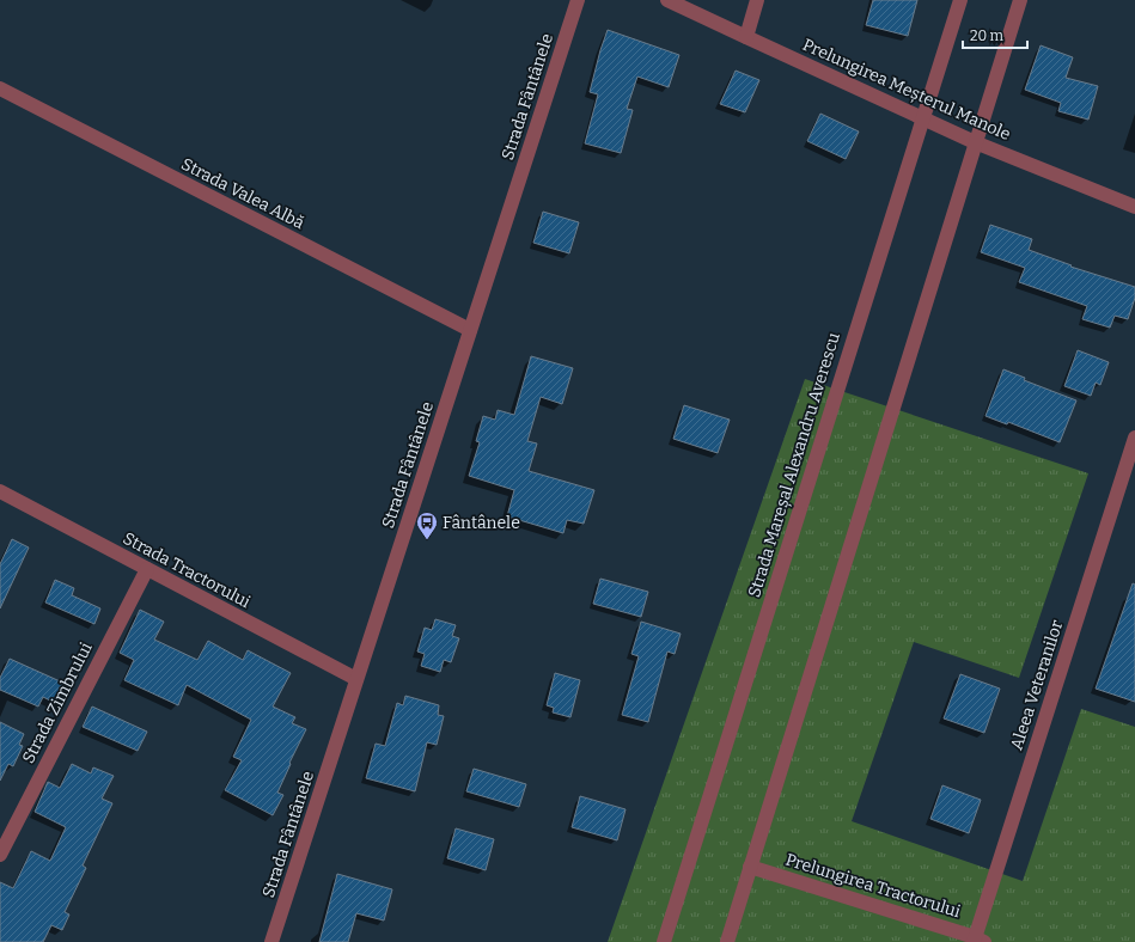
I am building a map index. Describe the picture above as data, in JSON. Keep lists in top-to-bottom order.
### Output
{
  "streets": {
    "street": [
      "Prelungirea Meșterul Manole",
      "Strada Fântânele",
      "Strada Valea Albă",
      "Strada Mareșal Alexandru Averescu",
      "Strada Tractorului",
      "Aleea Veteranilor",
      "Strada Zimbrului",
      "Prelungirea Tractorului"
    ]
  },
  "crossings": [
    ["Prelungirea Meșterul Manole", "Strada Mareșal Alexandru Averescu"],
    ["Strada Fântânele", "Strada Valea Albă"],
    ["Strada Fântânele", "Strada Tractorului"],
    ["Strada Tractorului", "Strada Zimbrului"],
    ["Aleea Veteranilor", "Prelungirea Tractorului"]
  ],
  "places": {
    "bus stop": ["Fântânele"]
  },
  "scale_bar": "20 m"
}
